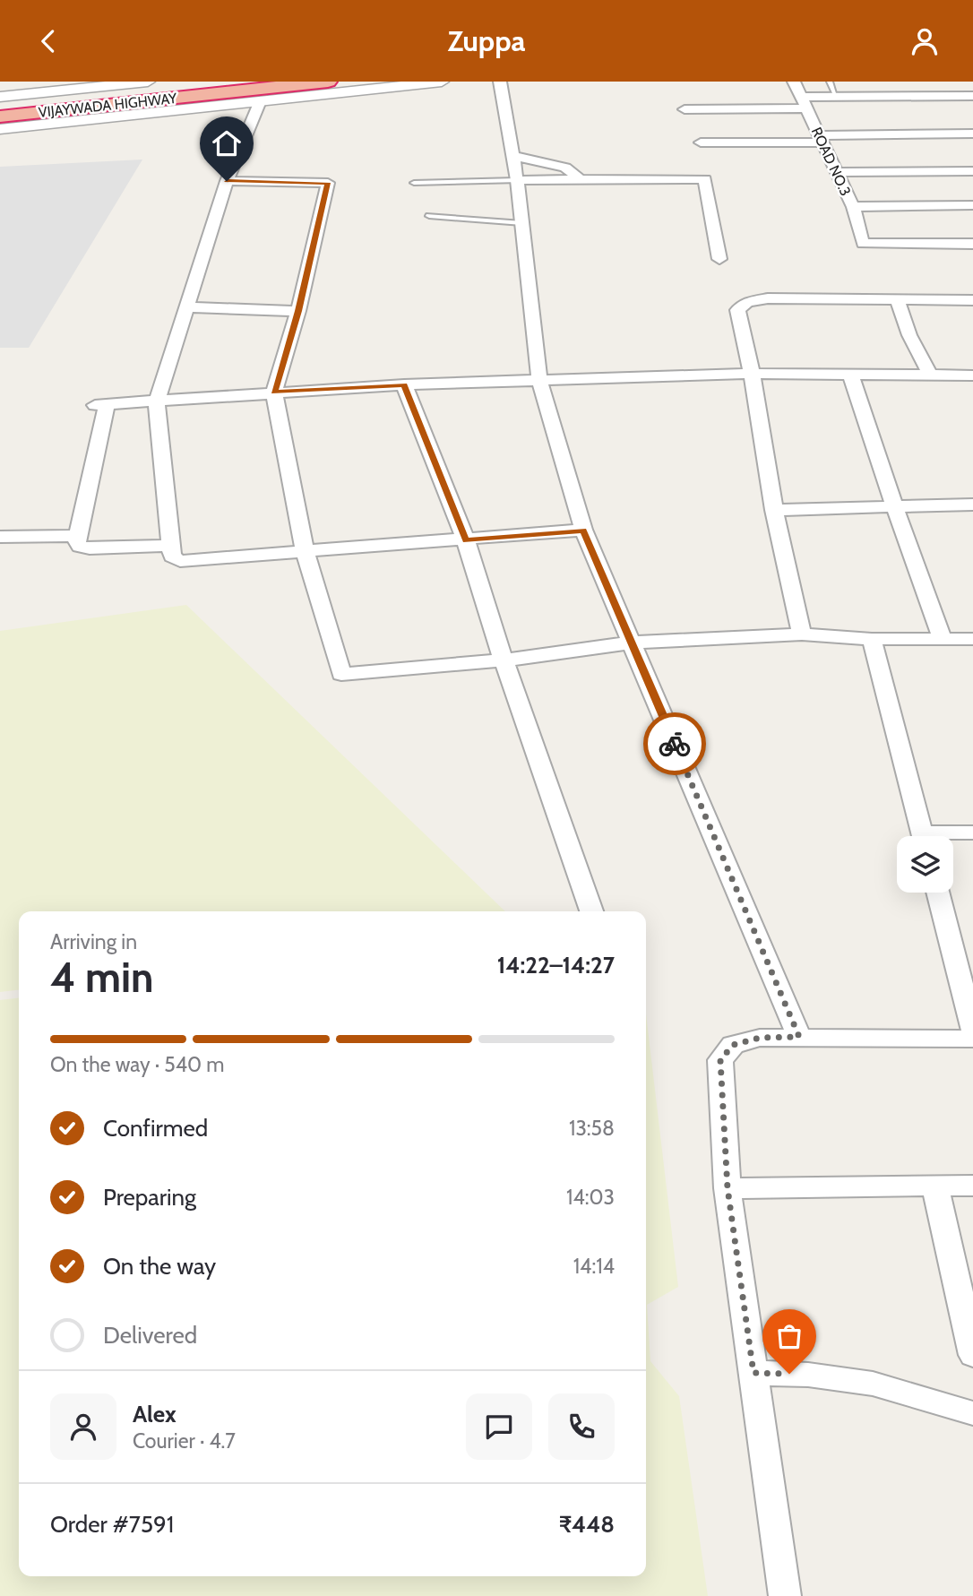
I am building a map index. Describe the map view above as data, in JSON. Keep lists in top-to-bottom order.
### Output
{
  "streets": {
    "highway": ["VIJAYWADA HIGHWAY"],
    "street": ["ROAD NO.3"]
  },
  "page": {
    "header": "Zuppa",
    "heading": ["4 min", "Arriving in", "14:22–14:27"],
    "panel": [
      "Alex",
      "Courier · 4.7",
      "Order #7591",
      "₹448"
    ],
    "bar": "On the way · 540 m",
    "list": [
      ["Confirmed", "13:58"],
      ["Preparing", "14:03"],
      ["On the way", "14:14"],
      "Delivered"
    ]
  }
}
